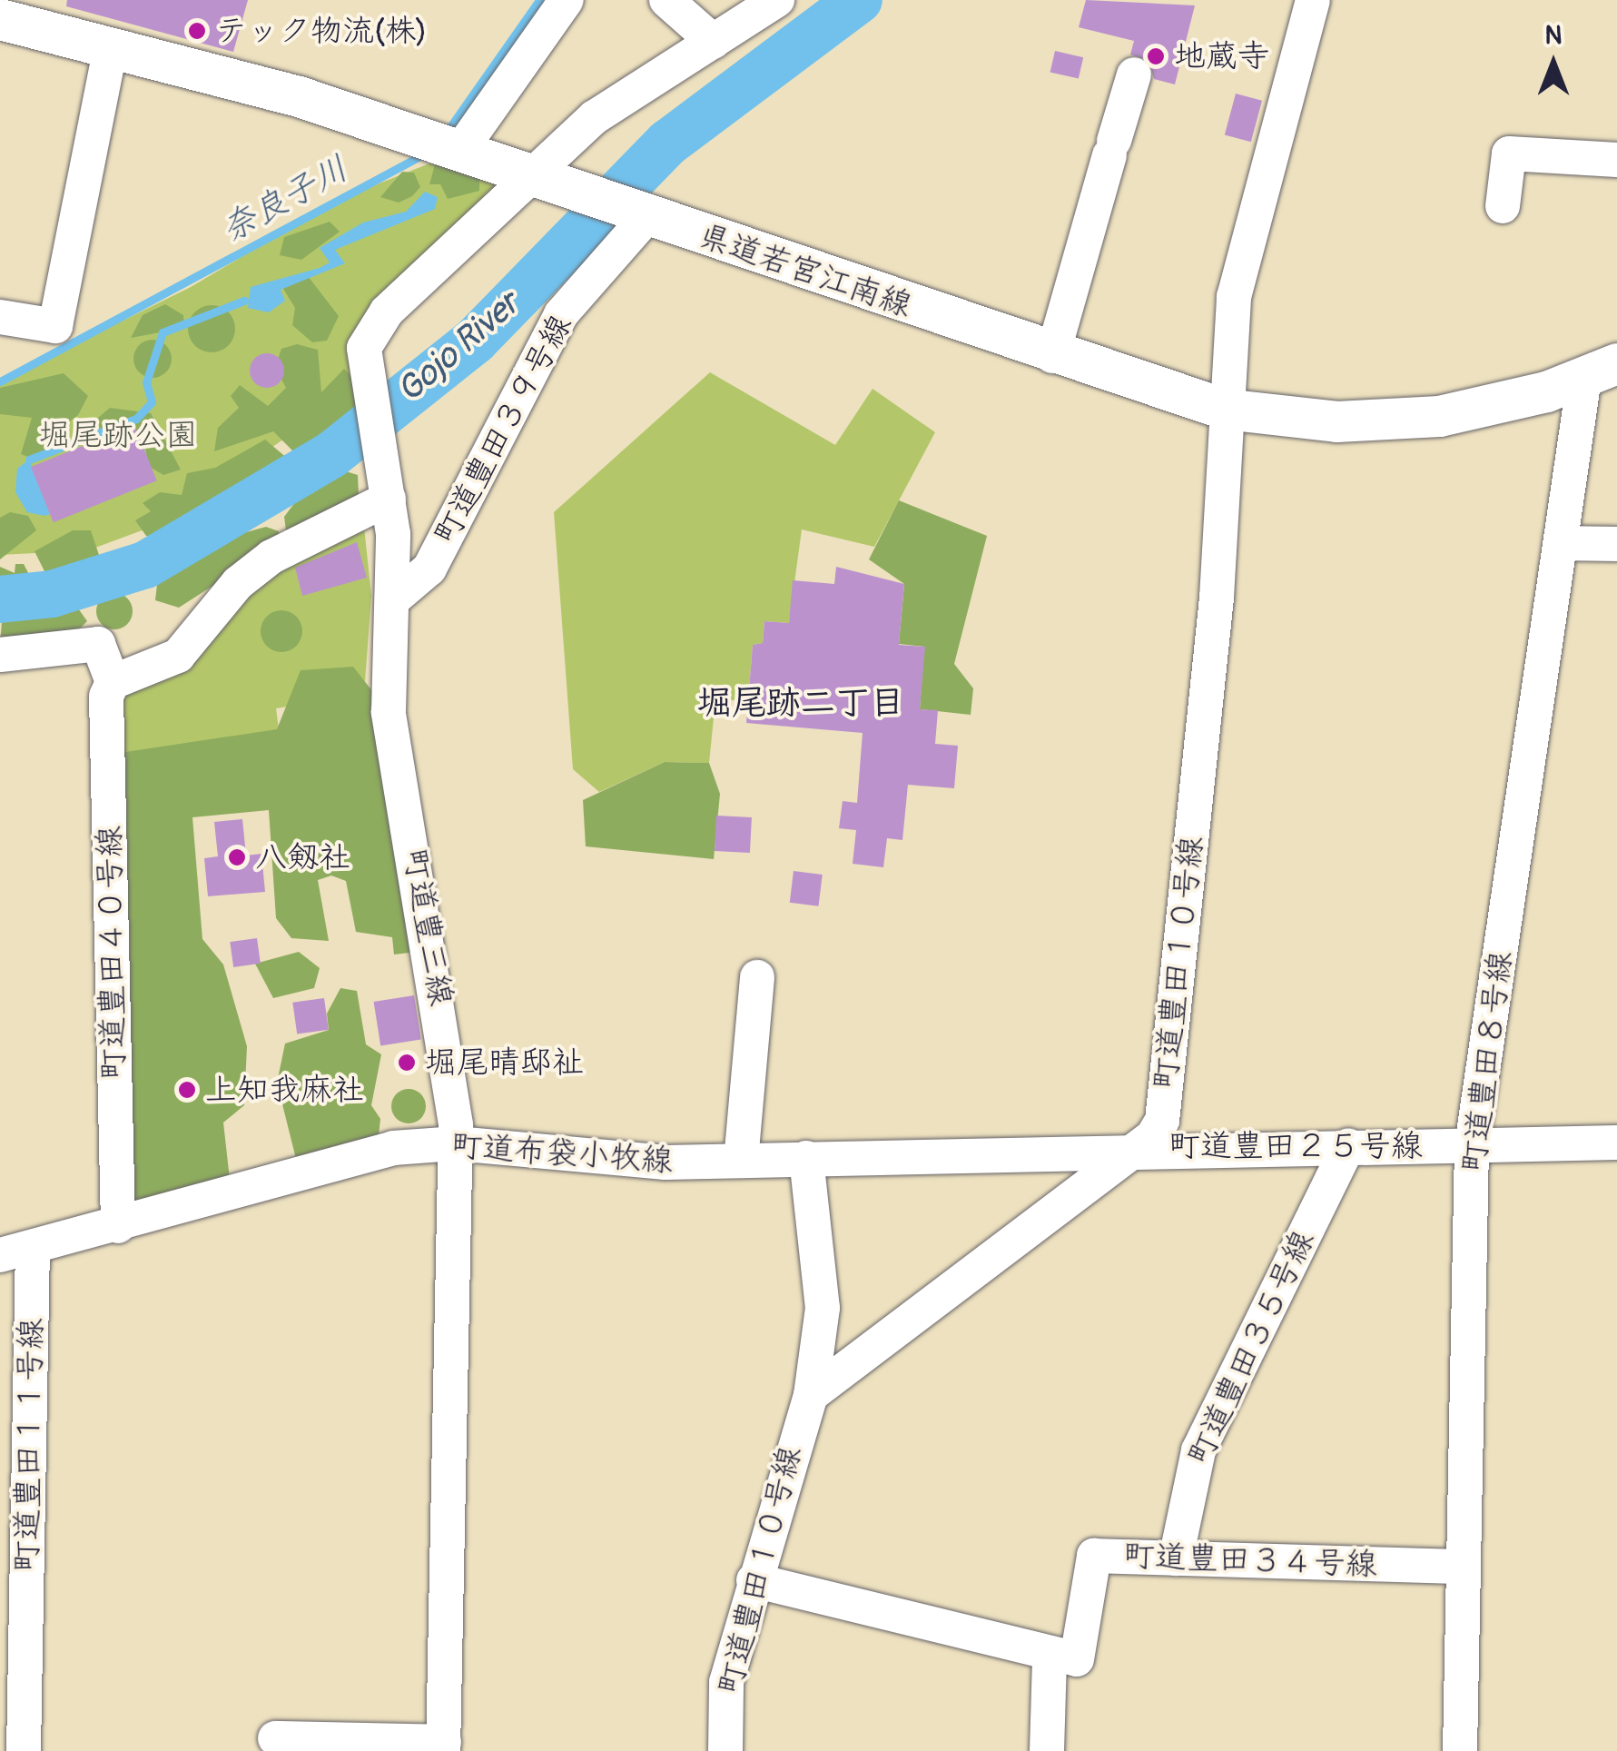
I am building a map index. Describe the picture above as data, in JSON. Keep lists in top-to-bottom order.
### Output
{
  "streets": {
    "main road": ["県道若宮江南線"],
    "street": [
      "町道豊田３９号線",
      "町道豊三線",
      "町道豊田４０号線",
      "町道豊田１０号線",
      "町道豊田８号線",
      "町道豊田２５号線",
      "町道布袋小牧線",
      "町道豊田３５号線",
      "町道豊田１１号線",
      "町道豊田３４号線"
    ]
  },
  "crossings": [
    ["県道若宮江南線", "町道豊田３９号線"],
    ["県道若宮江南線", "町道豊三線"],
    ["県道若宮江南線", "町道豊田１０号線"],
    ["県道若宮江南線", "町道豊田８号線"],
    ["町道豊田３９号線", "町道豊三線"],
    ["町道豊三線", "町道布袋小牧線"],
    ["町道豊田４０号線", "町道布袋小牧線"],
    ["町道豊田１０号線", "町道豊田２５号線"],
    ["町道豊田１０号線", "町道布袋小牧線"],
    ["町道豊田８号線", "町道豊田２５号線"],
    ["町道豊田８号線", "町道豊田３４号線"],
    ["町道豊田２５号線", "町道布袋小牧線"],
    ["町道豊田２５号線", "町道豊田３５号線"],
    ["町道布袋小牧線", "町道豊田１１号線"],
    ["町道豊田３５号線", "町道豊田３４号線"]
  ],
  "districts": ["堀尾跡二丁目"],
  "water": ["奈良子川", "Gojo River"],
  "parks": ["堀尾跡公園"],
  "places": [
    "テック物流(株)",
    "地蔵寺",
    "八剱社",
    "堀尾晴邸祉",
    "上知我麻社"
  ],
  "north": "top"
}
